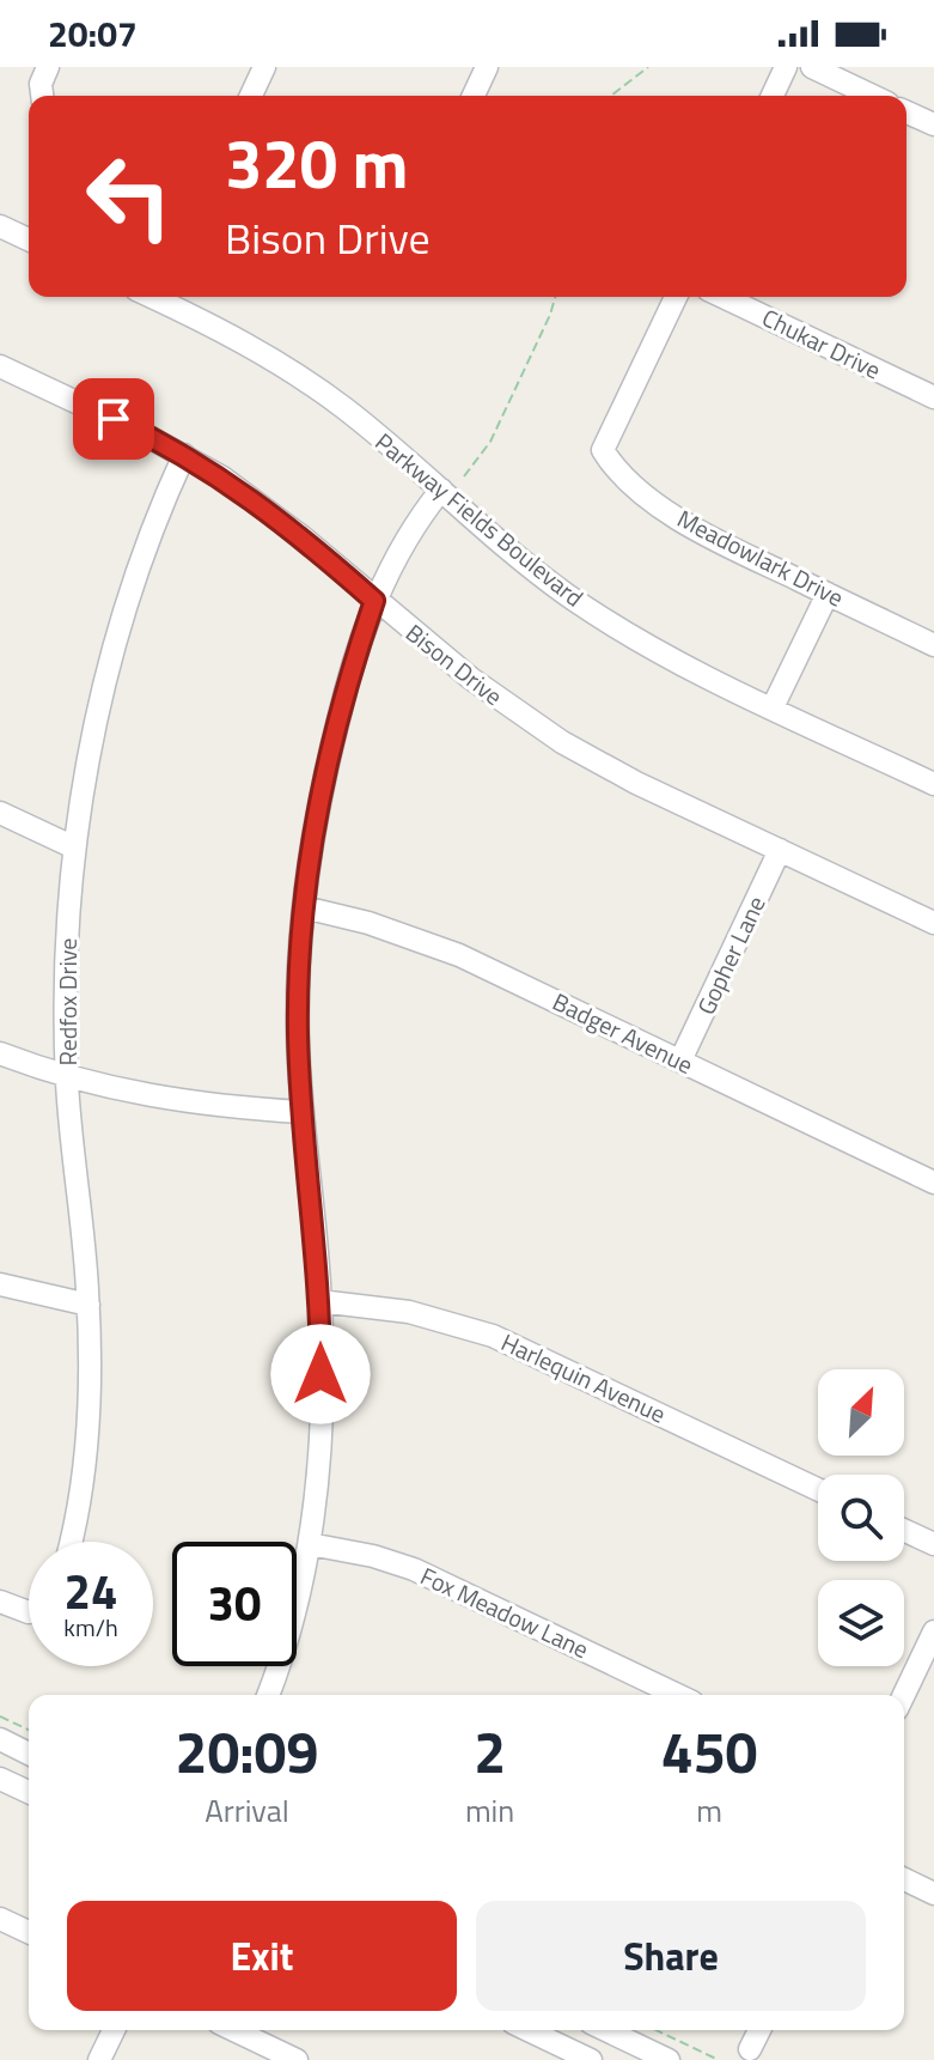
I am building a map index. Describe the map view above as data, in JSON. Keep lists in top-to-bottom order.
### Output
{
  "streets": {
    "street": [
      "Chukar Drive",
      "Parkway Fields Boulevard",
      "Meadowlark Drive",
      "Bison Drive",
      "Gopher Lane",
      "Redfox Drive",
      "Badger Avenue",
      "Harlequin Avenue",
      "Fox Meadow Lane"
    ]
  },
  "crossings": [
    ["Bison Drive", "Gopher Lane"],
    ["Bison Drive", "Redfox Drive"],
    ["Gopher Lane", "Badger Avenue"]
  ],
  "north": "top right",
  "page": {
    "status": "20:07",
    "turn": ["320 m", "Bison Drive"],
    "speed": "24 km/h",
    "limit": "30",
    "eta": [
      "20:09",
      "Arrival",
      "2",
      "min",
      "450",
      "m"
    ],
    "buttons": ["Exit", "Share"]
  }
}
